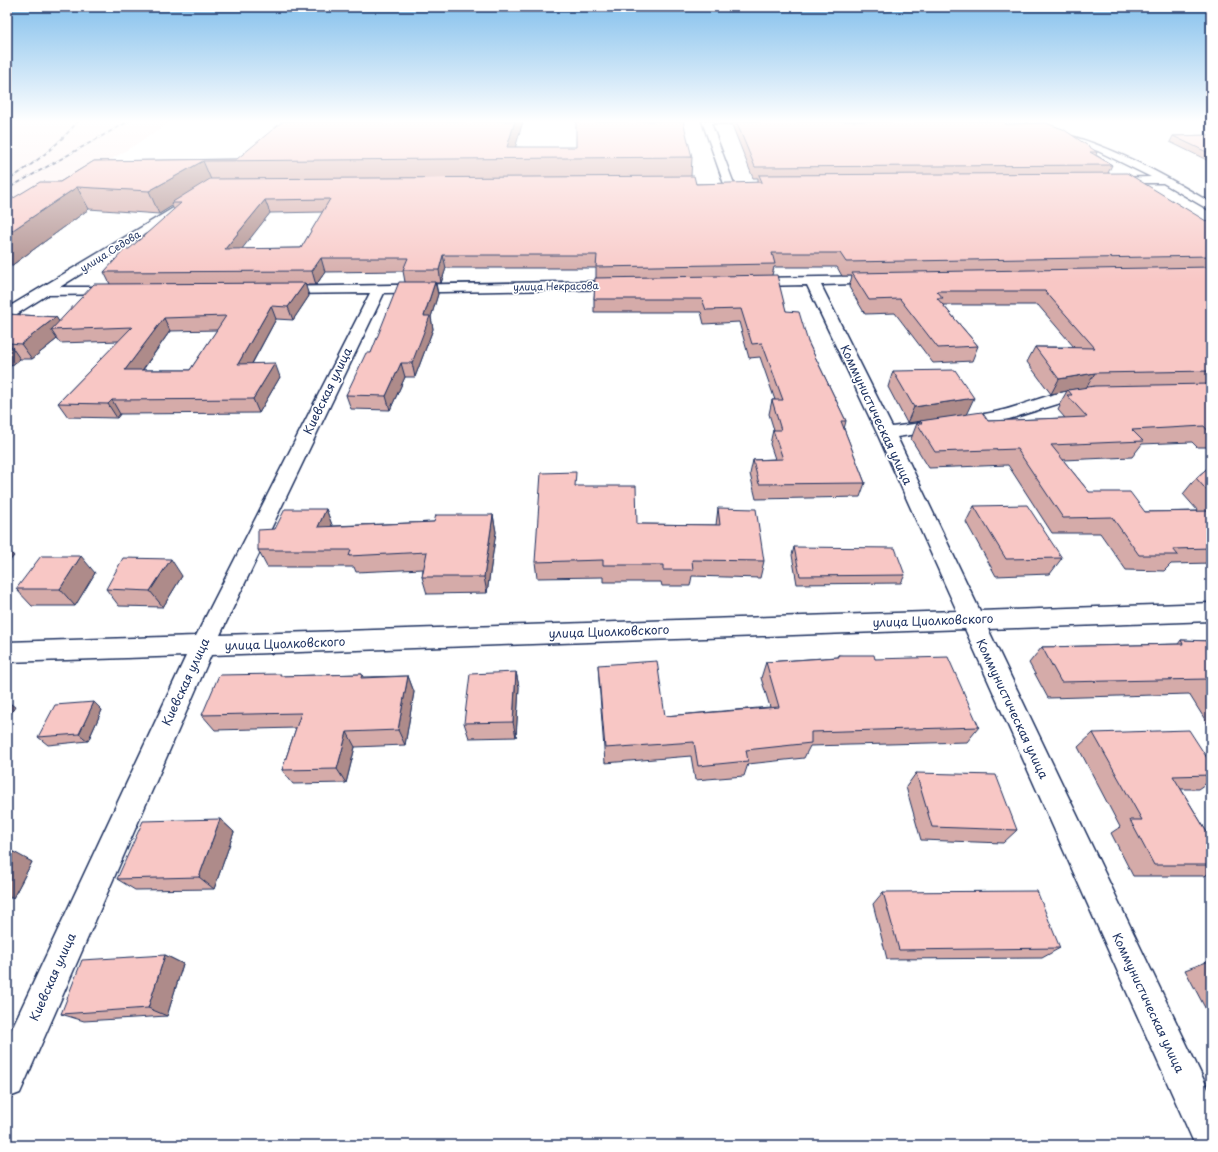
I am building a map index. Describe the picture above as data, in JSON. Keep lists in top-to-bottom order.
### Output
{
  "streets": {
    "street": [
      "улица Седова",
      "улица Некрасова",
      "Киевская улица",
      "Коммунистическая улица",
      "улица Циолковского"
    ]
  },
  "crossings": [
    ["улица Некрасова", "Киевская улица"],
    ["Киевская улица", "улица Циолковского"],
    ["Коммунистическая улица", "улица Циолковского"]
  ]
}
